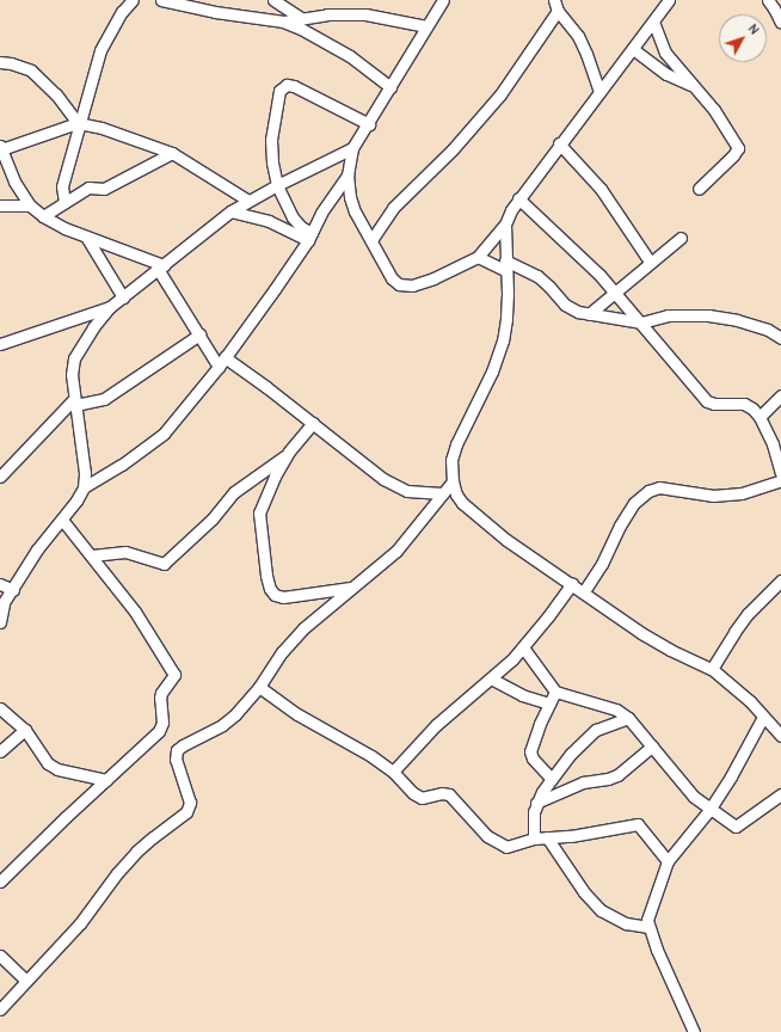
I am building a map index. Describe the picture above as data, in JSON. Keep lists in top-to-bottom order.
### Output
{
  "north": "top right"
}
